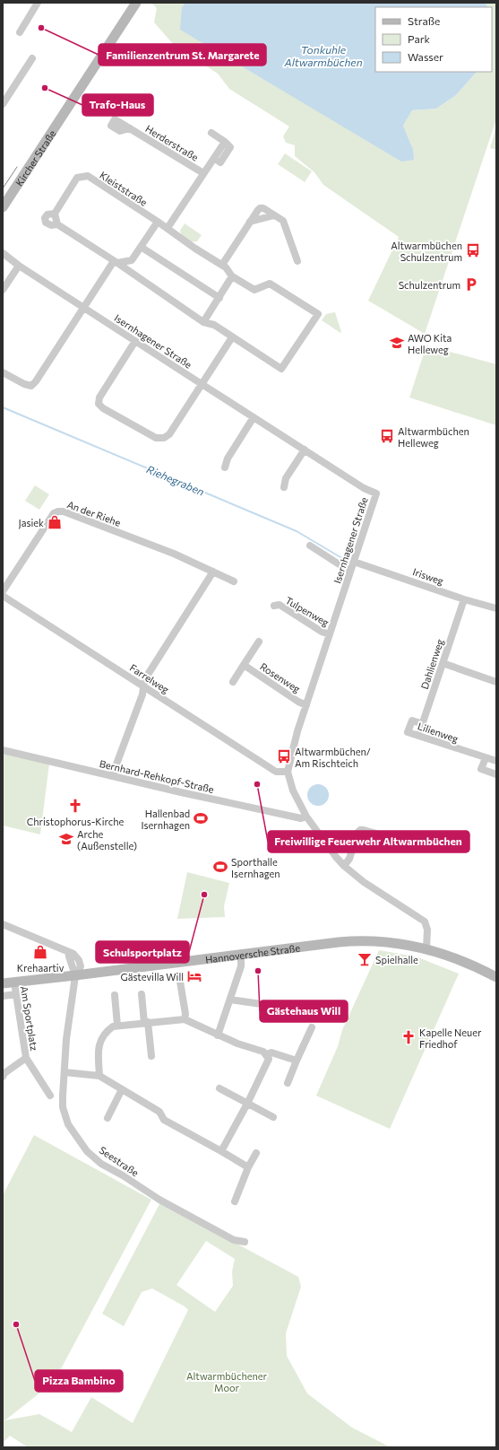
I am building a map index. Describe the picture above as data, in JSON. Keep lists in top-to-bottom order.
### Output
{
  "streets": {
    "main road": ["Kircher Straße", "Hannoversche Straße"],
    "street": [
      "Herderstraße",
      "Kleiststraße",
      "Isernhagener Straße",
      "An der Riehe",
      "Irisweg",
      "Tulpenweg",
      "Dahlienweg",
      "Rosenweg",
      "Farrelweg",
      "Lilienweg",
      "Bernhard-Rehkopf-Straße",
      "Am Sportplatz",
      "Seestraße"
    ]
  },
  "crossings": [
    ["Isernhagener Straße", "Irisweg"],
    ["Isernhagener Straße", "Tulpenweg"],
    ["Isernhagener Straße", "Rosenweg"],
    ["Isernhagener Straße", "Farrelweg"],
    ["Isernhagener Straße", "Bernhard-Rehkopf-Straße"],
    ["Isernhagener Straße", "Hannoversche Straße"],
    ["Irisweg", "Dahlienweg"],
    ["Dahlienweg", "Lilienweg"],
    ["Hannoversche Straße", "Am Sportplatz"],
    ["Hannoversche Straße", "Seestraße"]
  ],
  "water": ["Tonkuhle Altwarmbüchen", "Riehegraben"],
  "parks": ["Altwarmbüchener Moor"],
  "places": {
    "other": [
      "Familienzentrum St. Margarete",
      "Trafo-Haus",
      "Freiwillige Feuerwehr Altwarmbüchen",
      "Schulsportplatz",
      "Gästehaus Will",
      "Pizza Bambino"
    ],
    "bus stop": ["Altwarmbüchen Schulzentrum", "Altwarmbüchen Helleweg", "Altwarmbüchen/ Am Rischteich"],
    "parking": ["Schulzentrum"],
    "school or university": ["AWO Kita Helleweg", "Arche (Außenstelle)"],
    "shop": ["Jasiek", "Krehaartiv"],
    "church": ["Christophorus-Kirche", "Kapelle Neuer Friedhof"],
    "sports": ["Hallenbad Isernhagen", "Sporthalle Isernhagen"],
    "bar": ["Spielhalle"],
    "hotel": ["Gästevilla Will"]
  },
  "legend": ["Straße", "Park", "Wasser"]
}
